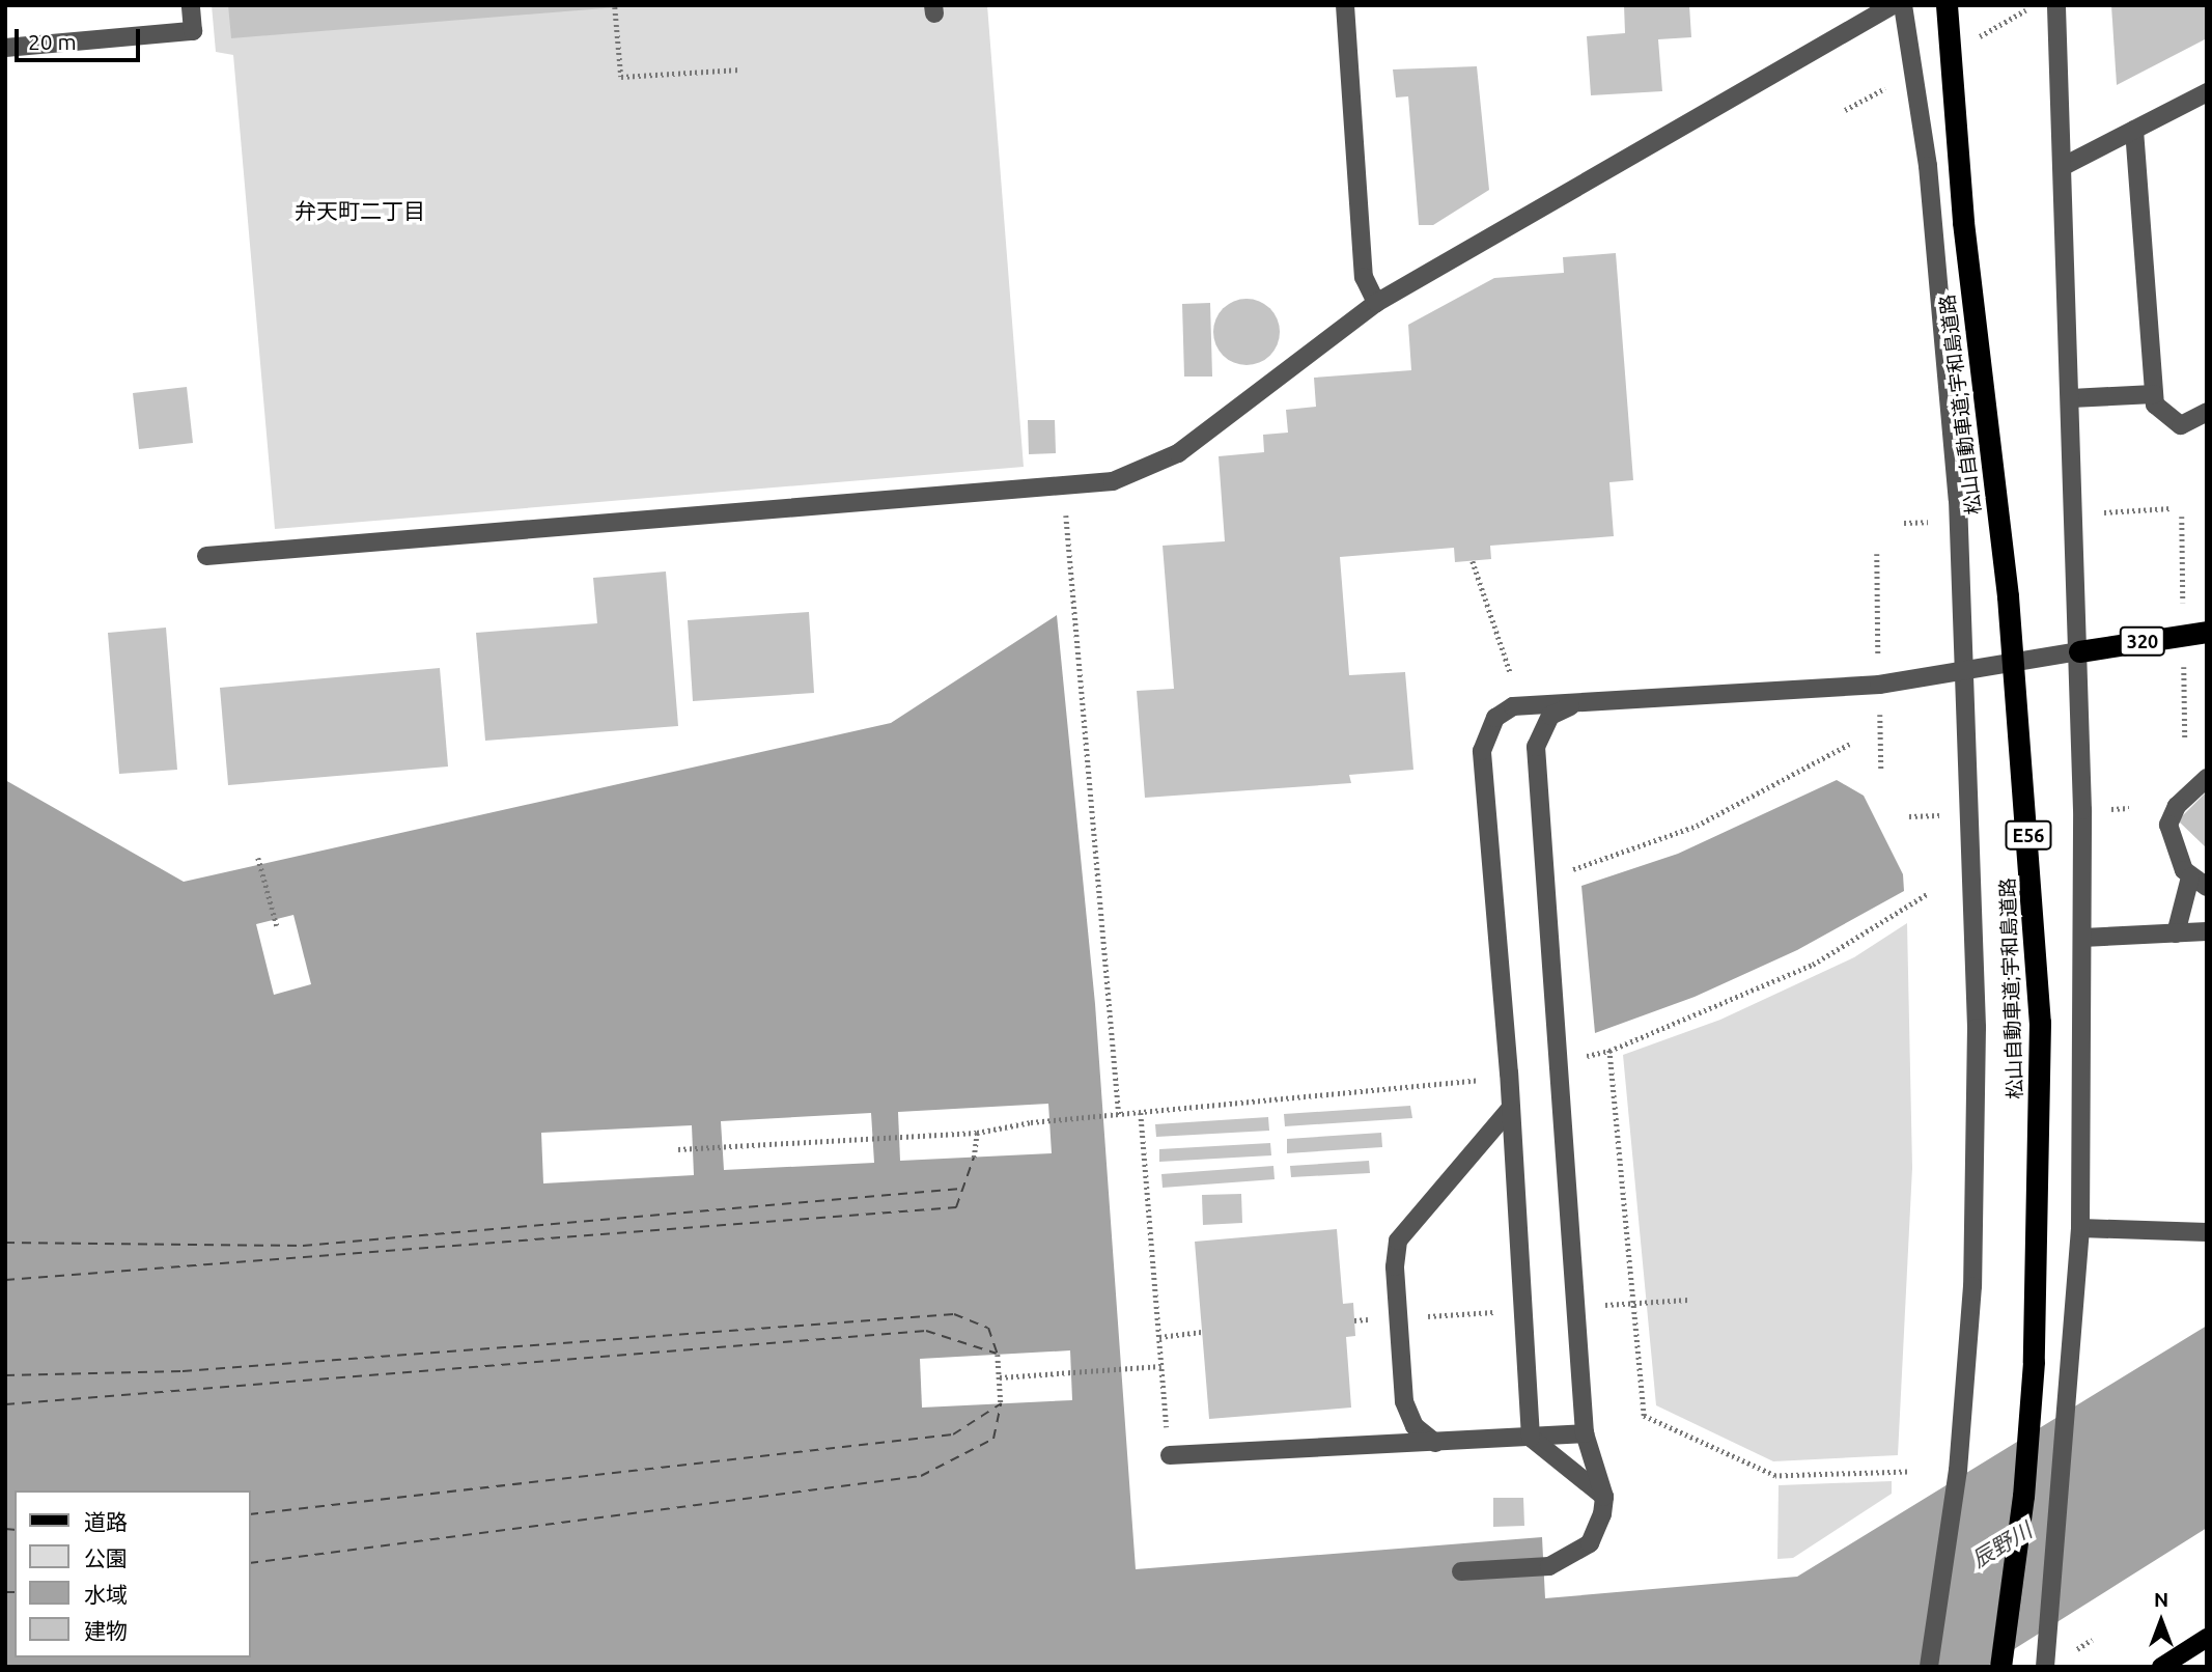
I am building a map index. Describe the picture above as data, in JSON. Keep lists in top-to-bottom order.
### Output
{
  "streets": {
    "highway": ["松山自動車道;宇和島道路", "320", "E56"]
  },
  "districts": ["弁天町二丁目"],
  "water": ["辰野川"],
  "legend": [
    "道路",
    "公園",
    "水域",
    "建物"
  ],
  "scale_bar": "20 m",
  "north": "top"
}
